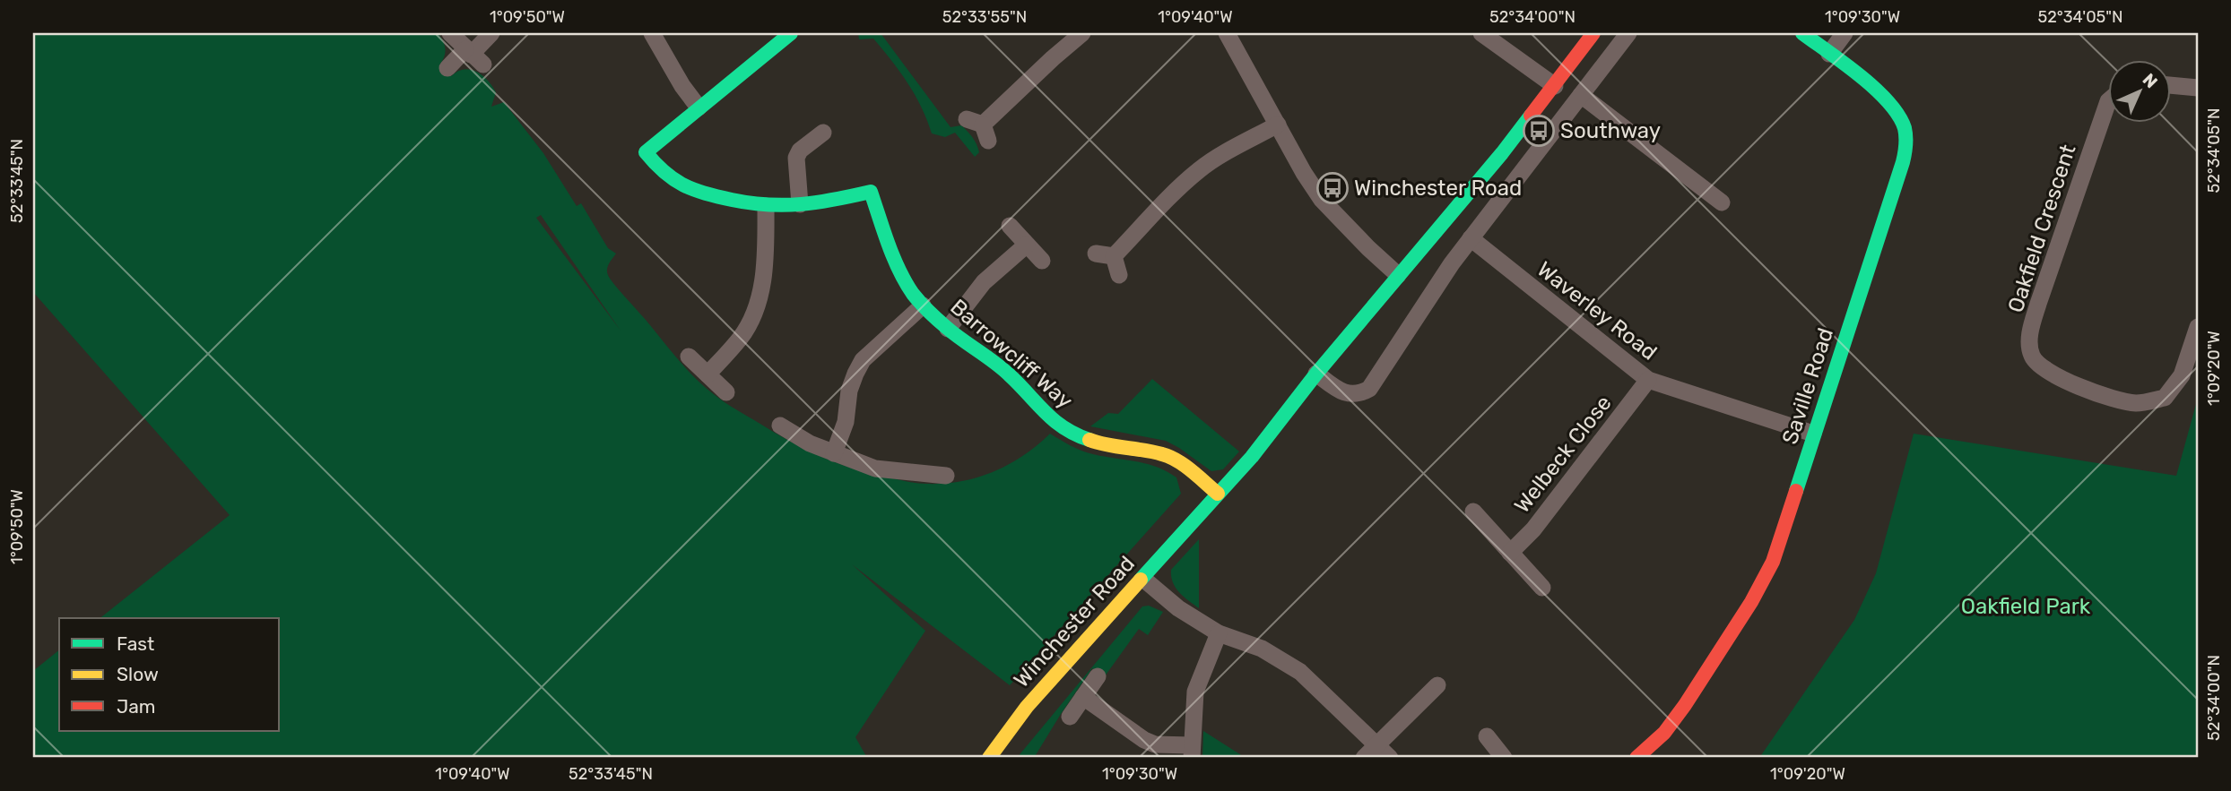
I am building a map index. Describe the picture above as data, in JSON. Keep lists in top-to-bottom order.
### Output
{
  "streets": {
    "street": [
      "Oakfield Crescent",
      "Waverley Road",
      "Barrowcliff Way",
      "Saville Road",
      "Welbeck Close",
      "Winchester Road"
    ]
  },
  "crossings": [
    ["Waverley Road", "Saville Road"],
    ["Waverley Road", "Welbeck Close"],
    ["Barrowcliff Way", "Winchester Road"]
  ],
  "parks": ["Oakfield Park"],
  "places": {
    "bus stop": ["Southway", "Winchester Road"]
  },
  "legend": ["Fast", "Slow", "Jam"],
  "north": "top right",
  "coordinates": [
    "1°09'50\"W",
    "52°33'55\"N",
    "1°09'40\"W",
    "52°34'00\"N",
    "1°09'30\"W",
    "52°34'05\"N",
    "52°33'45\"N",
    "1°09'20\"W"
  ]
}
